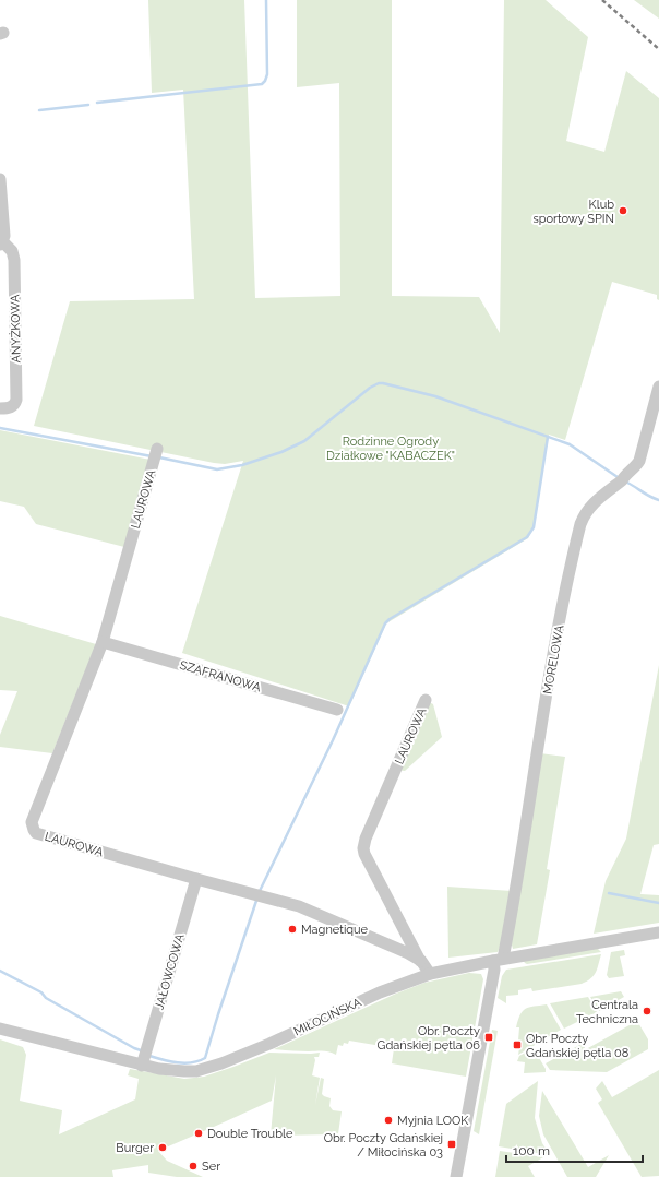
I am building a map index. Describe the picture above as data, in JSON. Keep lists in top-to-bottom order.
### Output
{
  "streets": {
    "street": [
      "ANYŻKOWA",
      "LAUROWA",
      "MORELOWA",
      "SZAFRANOWA",
      "JAŁOWCOWA",
      "MIŁOCIŃSKA"
    ]
  },
  "crossings": [
    ["LAUROWA", "SZAFRANOWA"],
    ["LAUROWA", "JAŁOWCOWA"],
    ["LAUROWA", "MIŁOCIŃSKA"],
    ["MORELOWA", "MIŁOCIŃSKA"],
    ["JAŁOWCOWA", "MIŁOCIŃSKA"]
  ],
  "parks": ["Rodzinne Ogrody Działkowe \"KABACZEK\""],
  "places": {
    "other": [
      "Klub sportowy SPIN",
      "Magnetique",
      "Centrala Techniczna",
      "Myjnia LOOK",
      "Double Trouble",
      "Burger",
      "Ser"
    ],
    "transit": ["Obr. Poczty Gdańskiej pętla 06", "Obr. Poczty Gdańskiej pętla 08", "Obr. Poczty Gdańskiej / Miłocińska 03"]
  },
  "scale_bar": "100 m"
}
